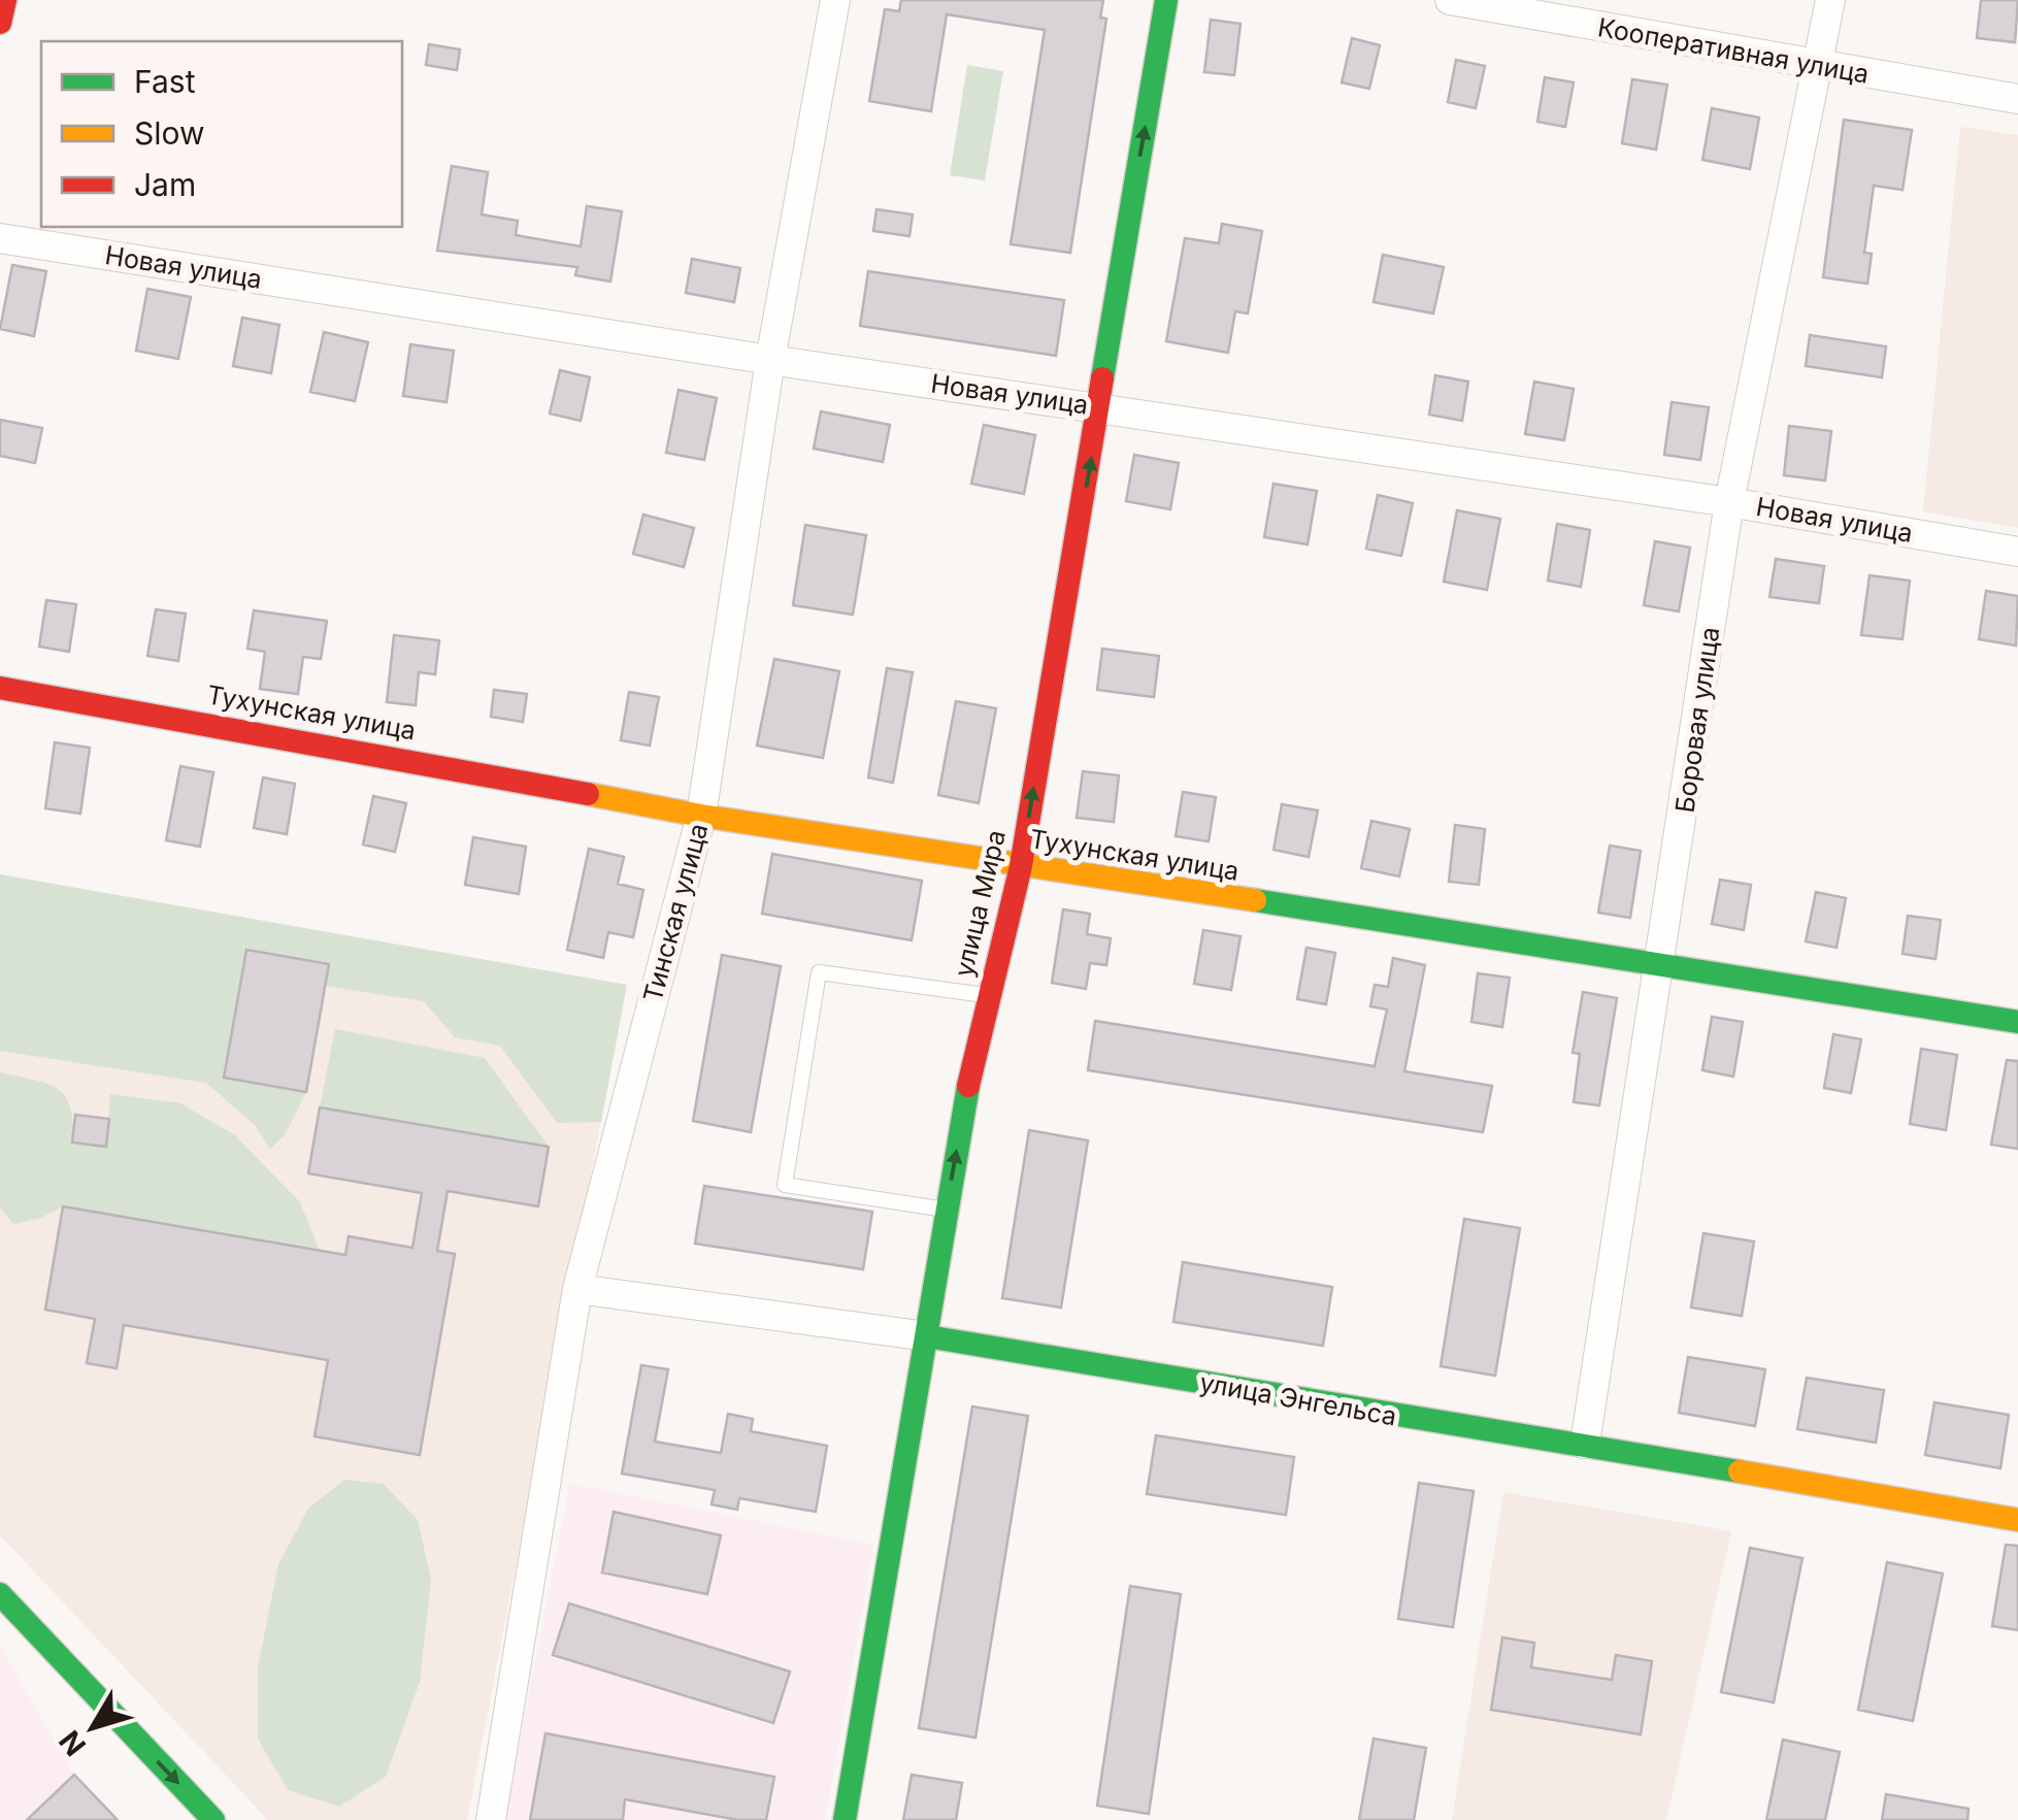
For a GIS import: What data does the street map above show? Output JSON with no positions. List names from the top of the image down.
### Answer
{
  "streets": {
    "street": [
      "Кооперативная улица",
      "Новая улица",
      "Тухунская улица",
      "Боровая улица",
      "улица Мира",
      "Тинская улица",
      "улица Энгельса"
    ]
  },
  "crossings": [
    ["Кооперативная улица", "Боровая улица"],
    ["Новая улица", "Боровая улица"],
    ["Новая улица", "улица Мира"],
    ["Новая улица", "Тинская улица"],
    ["Тухунская улица", "Боровая улица"],
    ["Тухунская улица", "улица Мира"],
    ["Тухунская улица", "Тинская улица"],
    ["Боровая улица", "улица Энгельса"],
    ["улица Мира", "улица Энгельса"],
    ["Тинская улица", "улица Энгельса"]
  ],
  "one_way": ["улица Мира"],
  "legend": ["Fast", "Slow", "Jam"],
  "north": "bottom left"
}
